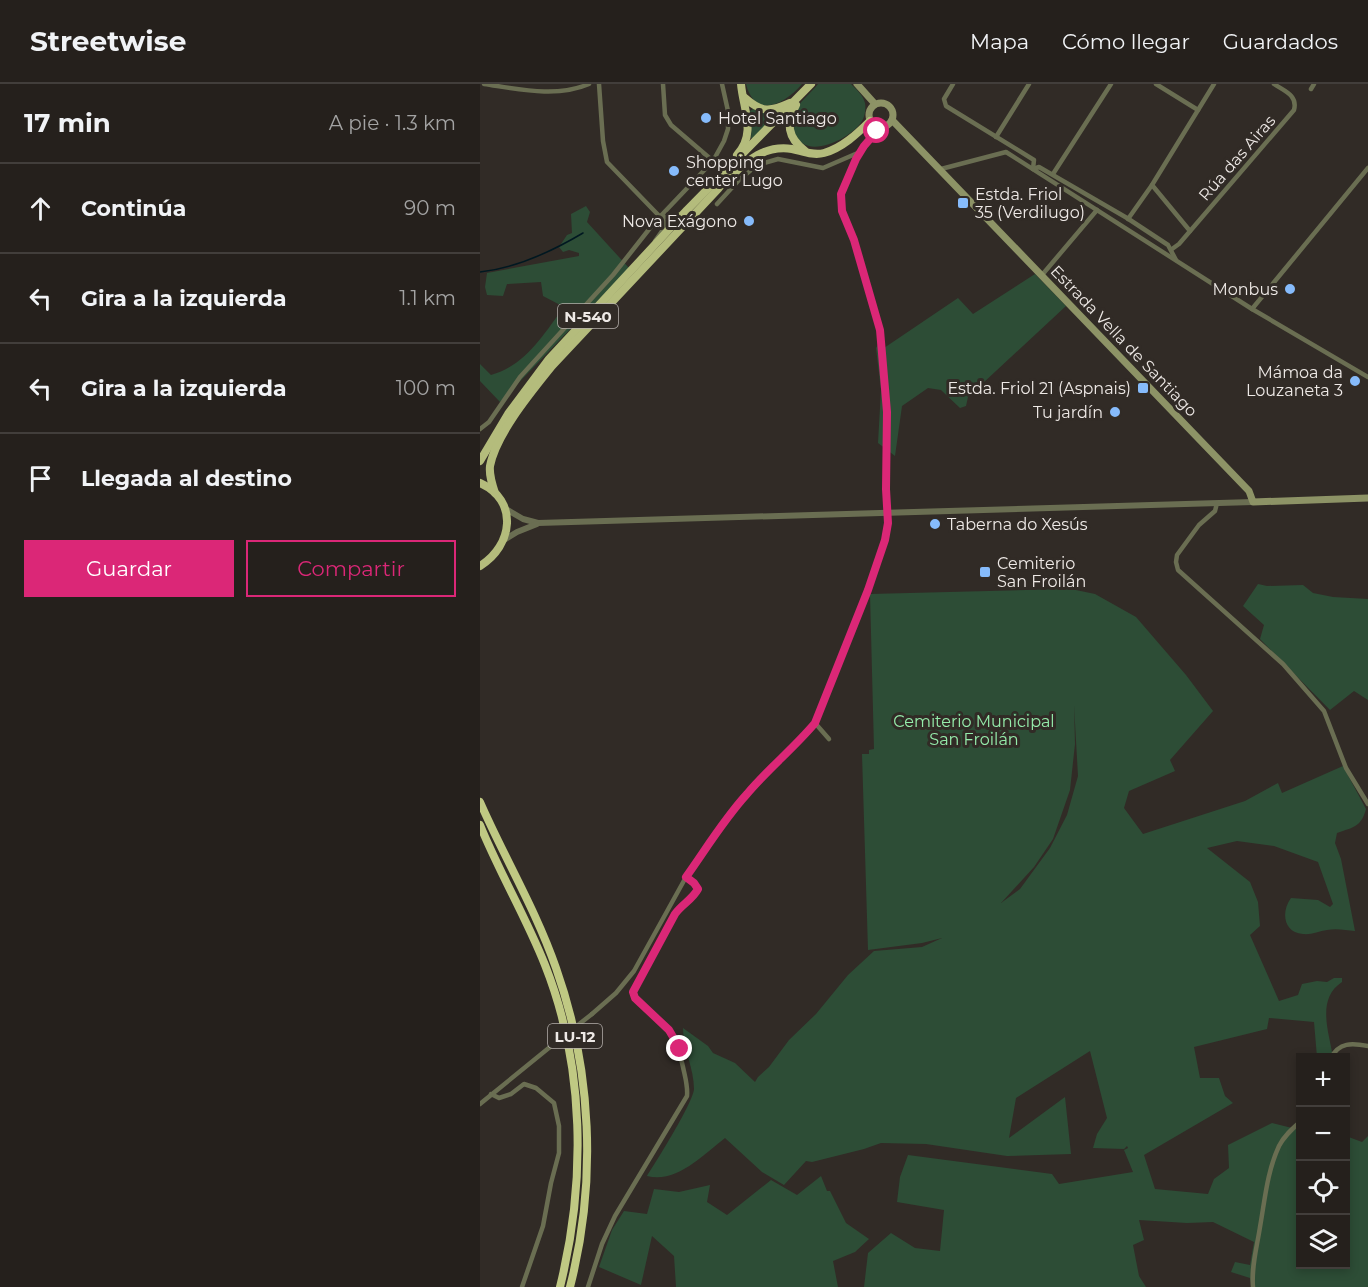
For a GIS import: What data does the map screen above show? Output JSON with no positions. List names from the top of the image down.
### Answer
{
  "streets": {
    "highway": ["N-540", "LU-12"],
    "main road": ["Estrada Vella de Santiago"],
    "street": ["Rúa das Airas"]
  },
  "parks": ["Cemiterio Municipal San Froilán"],
  "places": {
    "other": [
      "Hotel Santiago",
      "Shopping center Lugo",
      "Nova Exágono",
      "Monbus",
      "Mámoa da Louzaneta 3",
      "Tu jardín",
      "Taberna do Xesús"
    ],
    "transit": ["Estda. Friol 35 (Verdilugo)", "Estda. Friol 21 (Aspnais)", "Cemiterio San Froilán"]
  },
  "page": {
    "header": "Streetwise",
    "nav": ["Mapa", "Cómo llegar", "Guardados"],
    "heading": ["17 min", "A pie · 1.3 km"],
    "list": [
      ["Continúa", "90 m"],
      ["Gira a la izquierda", "1.1 km"],
      ["Gira a la izquierda", "100 m"],
      "Llegada al destino"
    ],
    "buttons": ["Guardar", "Compartir"],
    "map_buttons": ["+", "−"]
  }
}
